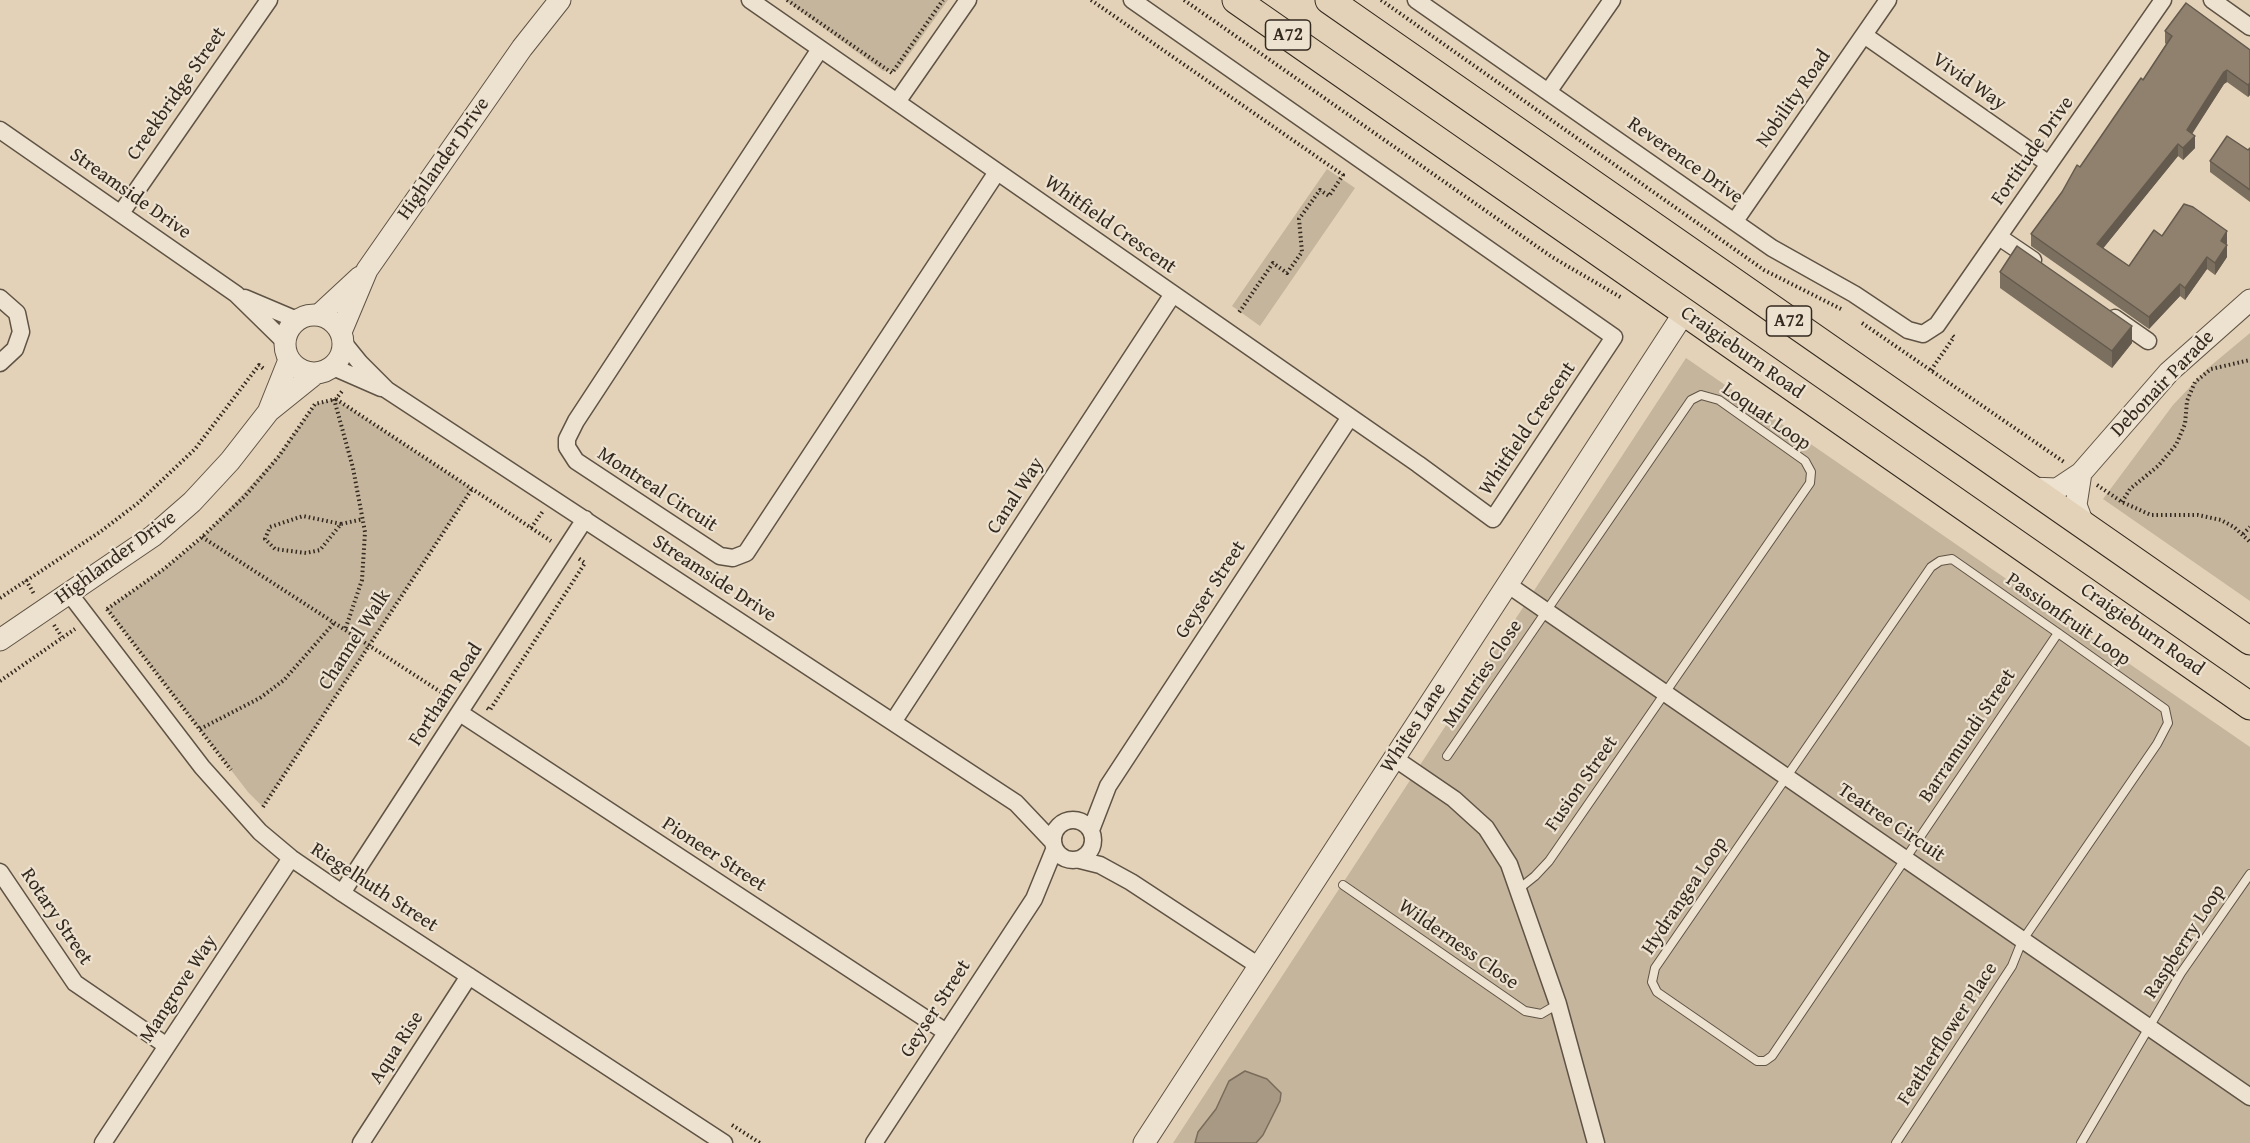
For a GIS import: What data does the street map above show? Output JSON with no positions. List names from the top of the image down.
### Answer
{
  "streets": {
    "main road": ["A72", "Craigieburn Road"],
    "street": [
      "Vivid Way",
      "Creekbridge Street",
      "Nobility Road",
      "Fortitude Drive",
      "Highlander Drive",
      "Reverence Drive",
      "Streamside Drive",
      "Whitfield Crescent",
      "Debonair Parade",
      "Montreal Circuit",
      "Canal Way",
      "Geyser Street",
      "Fortham Road",
      "Whites Lane",
      "Teatree Circuit",
      "Pioneer Street",
      "Riegelhuth Street",
      "Rotary Street",
      "Mangrove Way",
      "Aqua Rise"
    ],
    "lane": [
      "Loquat Loop",
      "Passionfruit Loop",
      "Muntries Close",
      "Barramundi Street",
      "Fusion Street",
      "Hydrangea Loop",
      "Raspberry Loop",
      "Wilderness Close",
      "Featherflower Place"
    ],
    "path": ["Channel Walk"]
  },
  "crossings": [
    ["A72", "Debonair Parade"],
    ["Vivid Way", "Nobility Road"],
    ["Vivid Way", "Fortitude Drive"],
    ["Creekbridge Street", "Streamside Drive"],
    ["Nobility Road", "Reverence Drive"],
    ["Fortitude Drive", "Reverence Drive"],
    ["Highlander Drive", "Streamside Drive"],
    ["Highlander Drive", "Riegelhuth Street"],
    ["Streamside Drive", "Canal Way"],
    ["Streamside Drive", "Geyser Street"],
    ["Streamside Drive", "Fortham Road"],
    ["Whitfield Crescent", "Montreal Circuit"],
    ["Whitfield Crescent", "Canal Way"],
    ["Whitfield Crescent", "Geyser Street"],
    ["Craigieburn Road", "Whites Lane"],
    ["Loquat Loop", "Muntries Close"],
    ["Loquat Loop", "Fusion Street"],
    ["Loquat Loop", "Teatree Circuit"],
    ["Geyser Street", "Pioneer Street"],
    ["Passionfruit Loop", "Barramundi Street"],
    ["Passionfruit Loop", "Teatree Circuit"],
    ["Passionfruit Loop", "Hydrangea Loop"],
    ["Passionfruit Loop", "Featherflower Place"],
    ["Muntries Close", "Teatree Circuit"],
    ["Fortham Road", "Pioneer Street"],
    ["Fortham Road", "Riegelhuth Street"],
    ["Whites Lane", "Teatree Circuit"],
    ["Barramundi Street", "Teatree Circuit"],
    ["Barramundi Street", "Hydrangea Loop"],
    ["Fusion Street", "Teatree Circuit"],
    ["Teatree Circuit", "Hydrangea Loop"],
    ["Teatree Circuit", "Raspberry Loop"],
    ["Teatree Circuit", "Featherflower Place"],
    ["Riegelhuth Street", "Mangrove Way"],
    ["Riegelhuth Street", "Aqua Rise"],
    ["Rotary Street", "Mangrove Way"]
  ]
}
